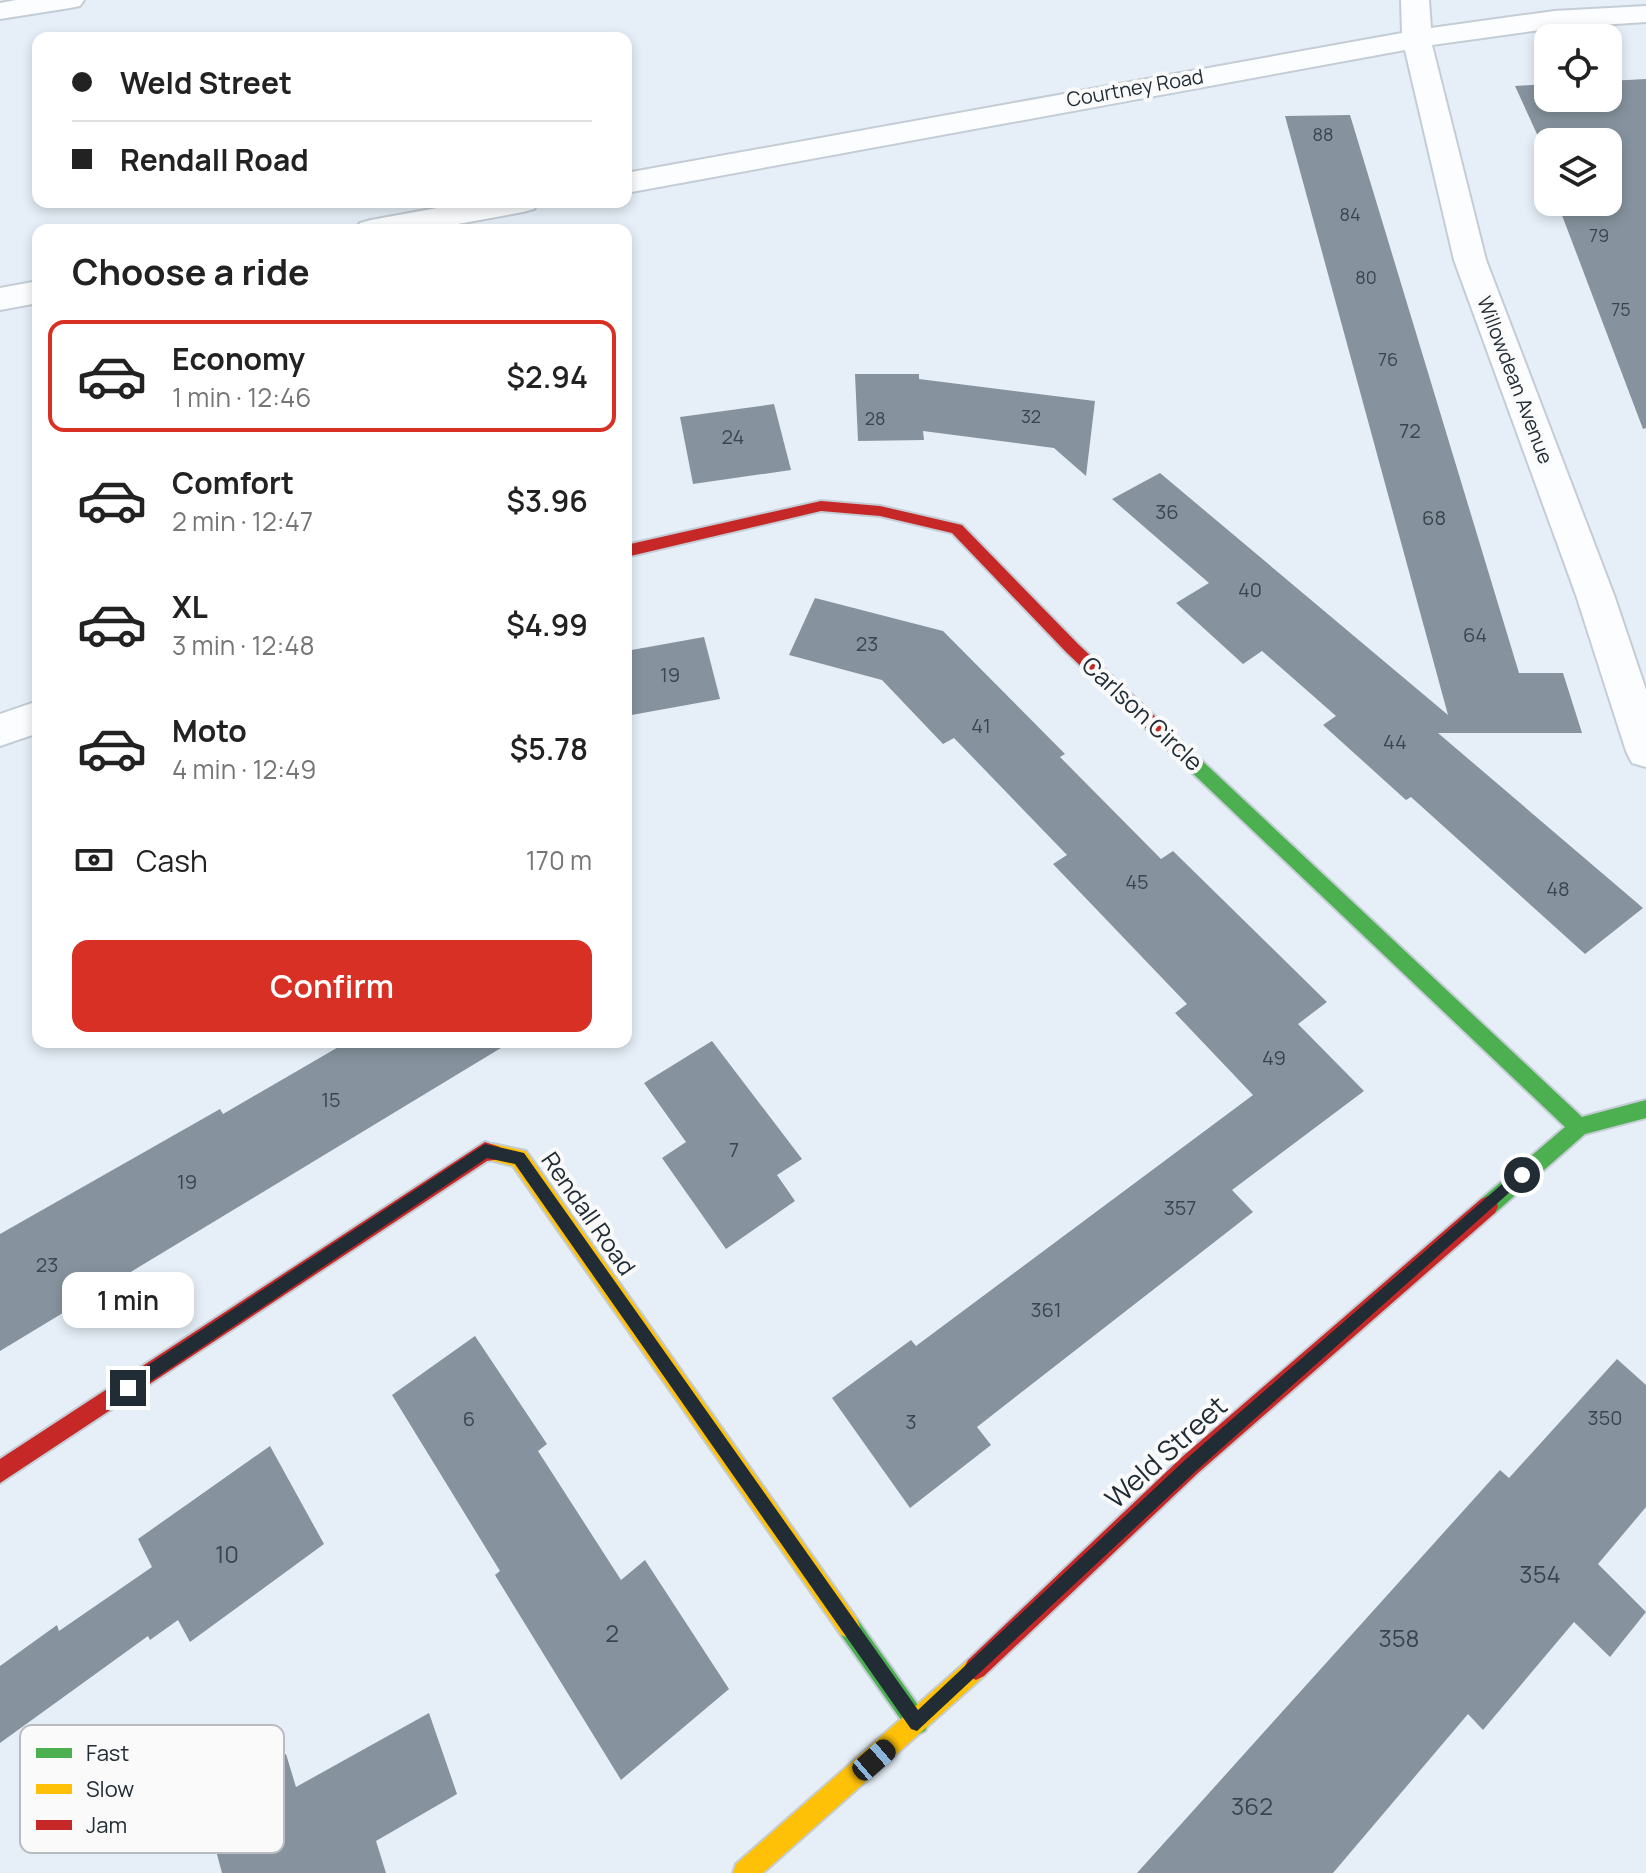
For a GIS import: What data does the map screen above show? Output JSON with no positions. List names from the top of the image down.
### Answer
{
  "streets": {
    "street": [
      "Courtney Road",
      "Willowdean Avenue",
      "Carlson Circle",
      "Rendall Road",
      "Weld Street"
    ]
  },
  "crossings": [
    ["Courtney Road", "Willowdean Avenue"],
    ["Carlson Circle", "Weld Street"],
    ["Rendall Road", "Weld Street"]
  ],
  "house_numbers": [
    "88",
    "84",
    "79",
    "80",
    "75",
    "76",
    "32",
    "28",
    "72",
    "24",
    "36",
    "68",
    "40",
    "64",
    "23",
    "19",
    "41",
    "44",
    "45",
    "48",
    "49",
    "15",
    "7",
    "19",
    "357",
    "23",
    "361",
    "350",
    "6",
    "3",
    "10",
    "354",
    "2",
    "358",
    "362"
  ],
  "legend": ["Fast", "Slow", "Jam"],
  "page": {
    "banner": ["Weld Street", "Rendall Road"],
    "heading": "Choose a ride",
    "list": [
      {
        "name": "Economy",
        "note": "1 min · 12:46",
        "value": "$2.94"
      },
      {
        "name": "Comfort",
        "note": "2 min · 12:47",
        "value": "$3.96"
      },
      {
        "name": "XL",
        "note": "3 min · 12:48",
        "value": "$4.99"
      },
      {
        "name": "Moto",
        "note": "4 min · 12:49",
        "value": "$5.78"
      }
    ],
    "pay": ["Cash", "170 m"],
    "buttons": "Confirm",
    "bubble": "1 min"
  }
}
